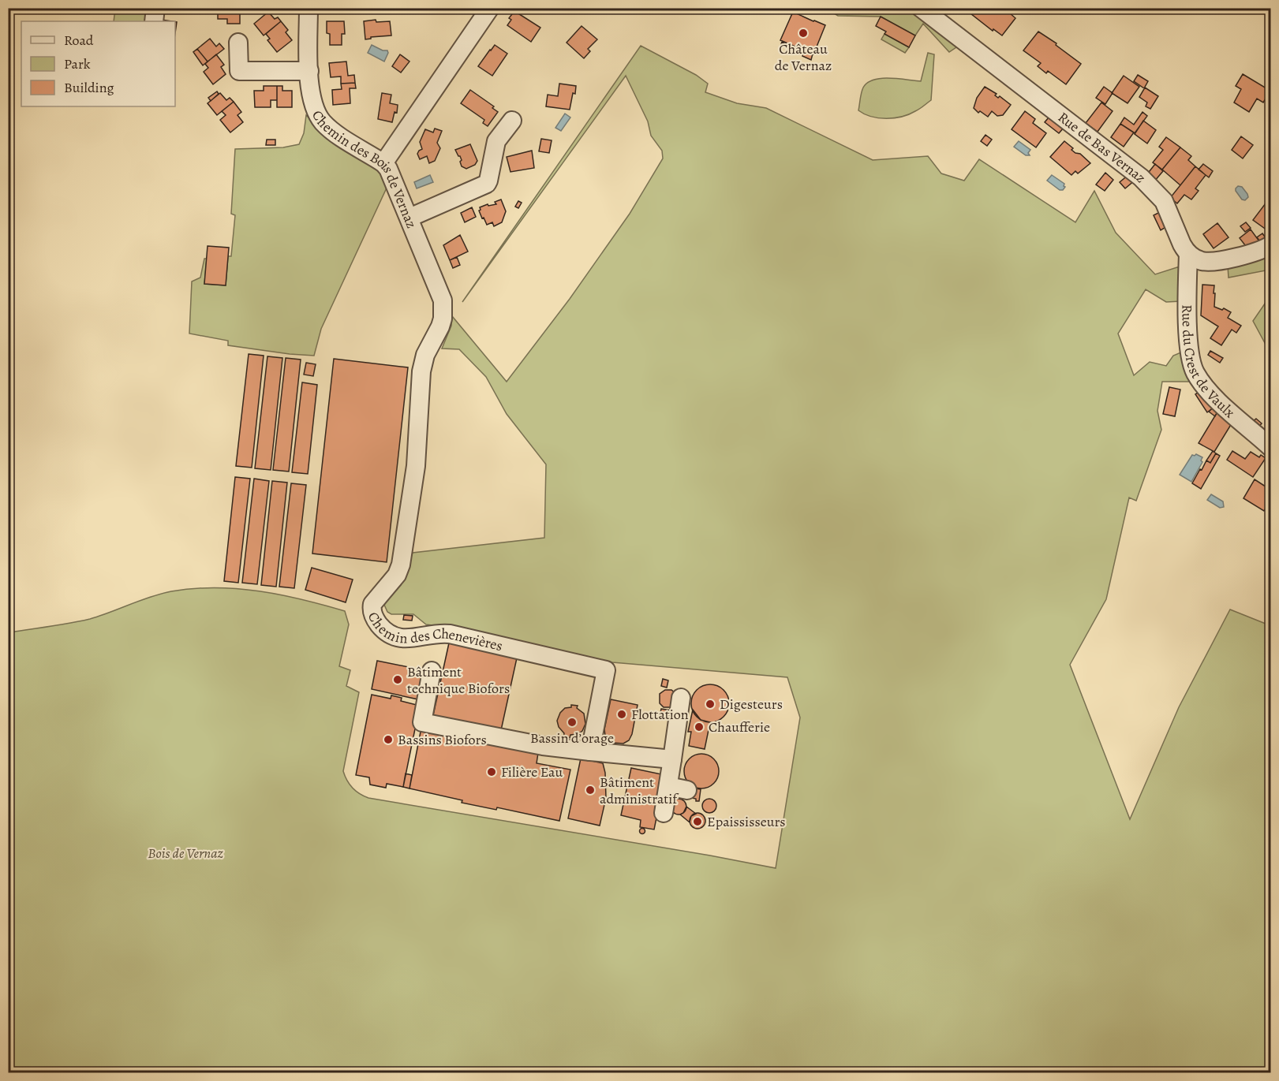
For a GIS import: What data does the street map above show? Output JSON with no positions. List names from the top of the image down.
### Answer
{
  "streets": {
    "street": [
      "Rue de Bas Vernaz",
      "Chemin des Bois de Vernaz",
      "Rue du Crest de Vaulx",
      "Chemin des Chenevières"
    ]
  },
  "crossings": [
    ["Rue de Bas Vernaz", "Rue du Crest de Vaulx"],
    ["Chemin des Bois de Vernaz", "Chemin des Chenevières"]
  ],
  "parks": ["Bois de Vernaz"],
  "places": [
    "Château de Vernaz",
    "Bâtiment technique Biofors",
    "Digesteurs",
    "Flottation",
    "Bassin d’orage",
    "Chaufferie",
    "Bassins Biofors",
    "Filière Eau",
    "Bâtiment administratif",
    "Epaississeurs"
  ],
  "legend": ["Road", "Park", "Building"]
}
